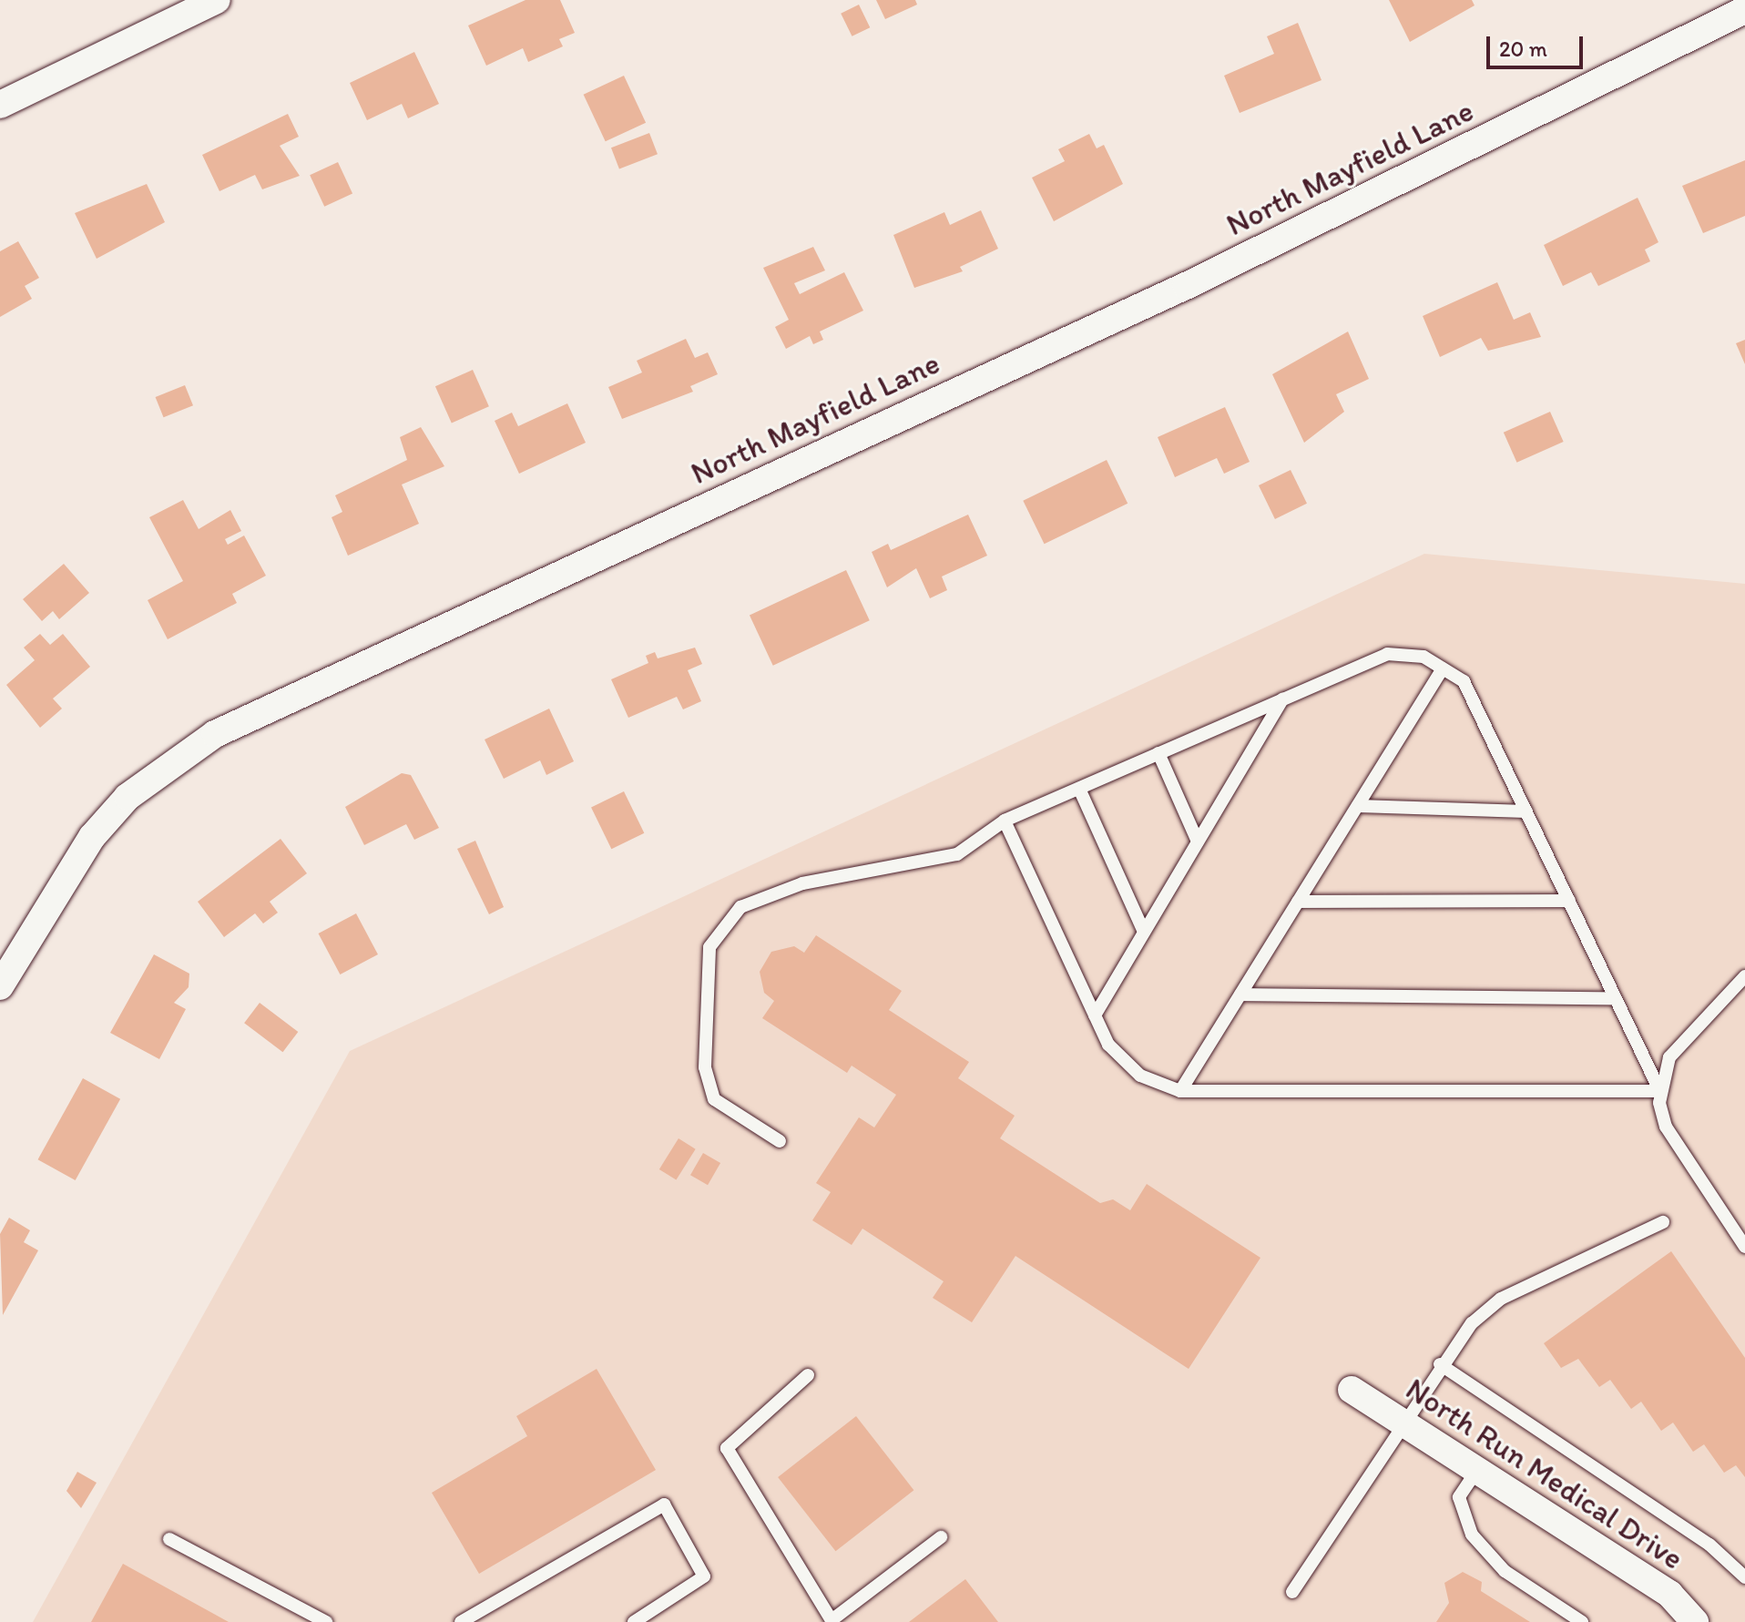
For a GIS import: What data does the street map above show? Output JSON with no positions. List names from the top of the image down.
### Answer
{
  "streets": {
    "street": ["North Mayfield Lane", "North Run Medical Drive"]
  },
  "scale_bar": "20 m"
}
